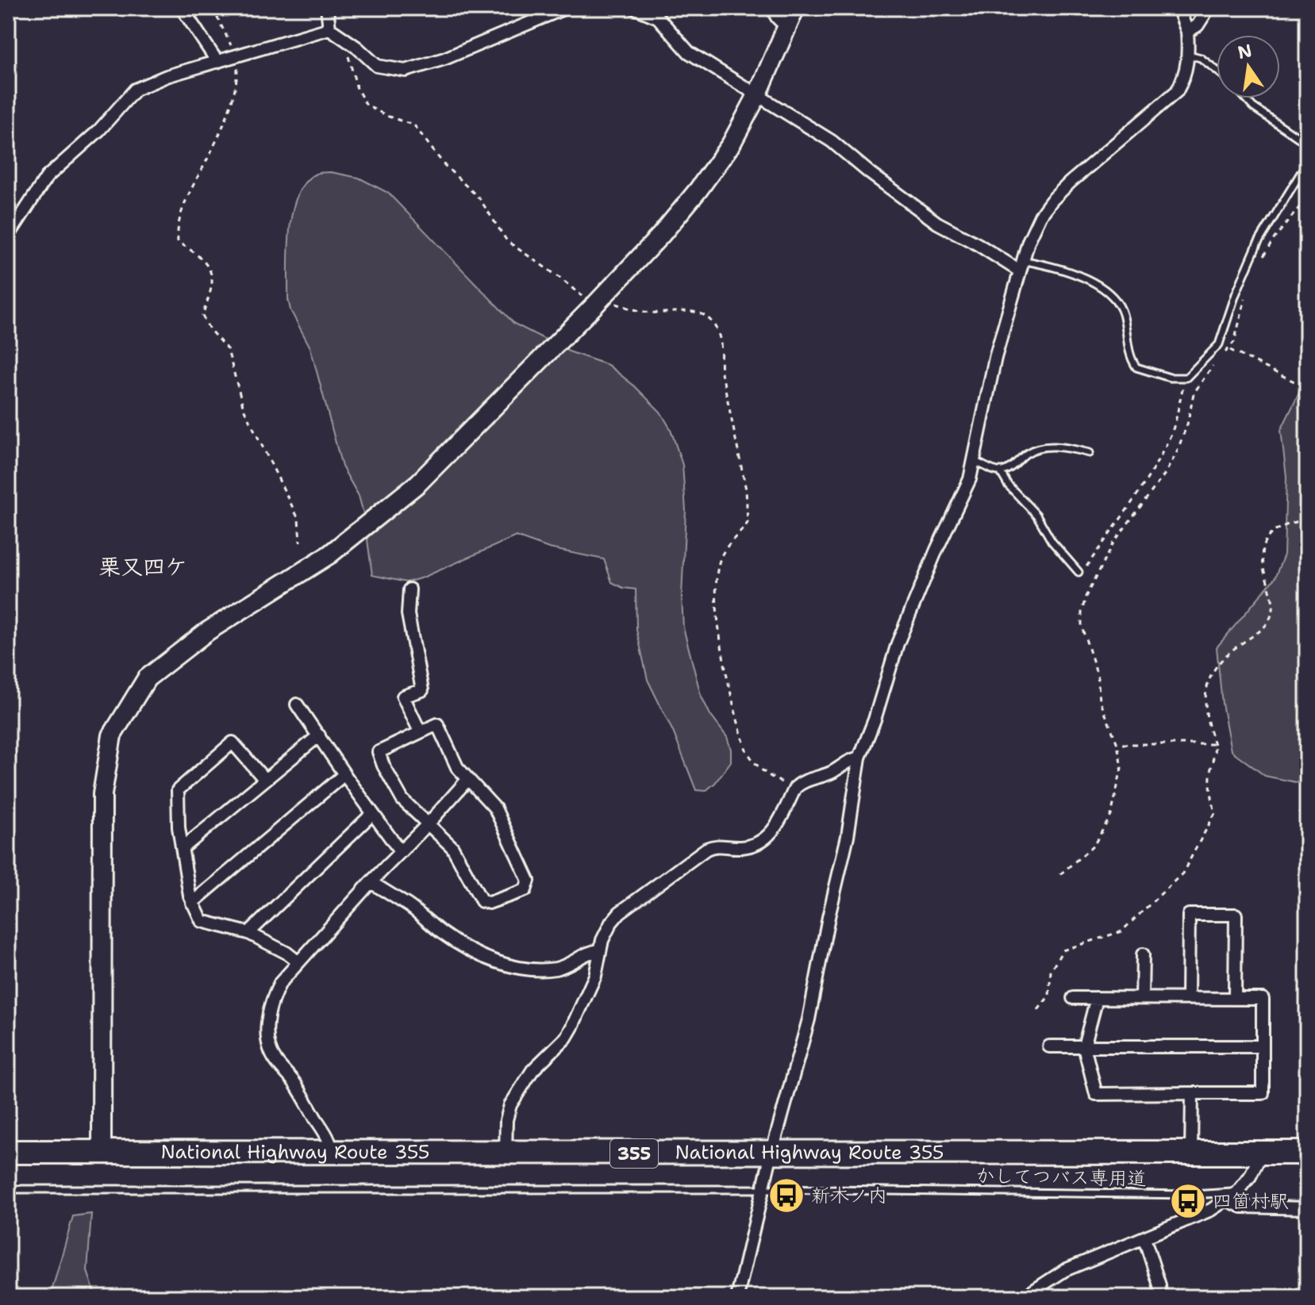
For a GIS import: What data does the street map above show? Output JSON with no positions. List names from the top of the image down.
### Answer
{
  "streets": {
    "highway": ["National Highway Route 355", "355"],
    "lane": ["かしてつバス専用道"]
  },
  "districts": ["栗又四ケ"],
  "places": {
    "bus stop": ["新木ノ内", "四箇村駅"]
  },
  "north": "top"
}
